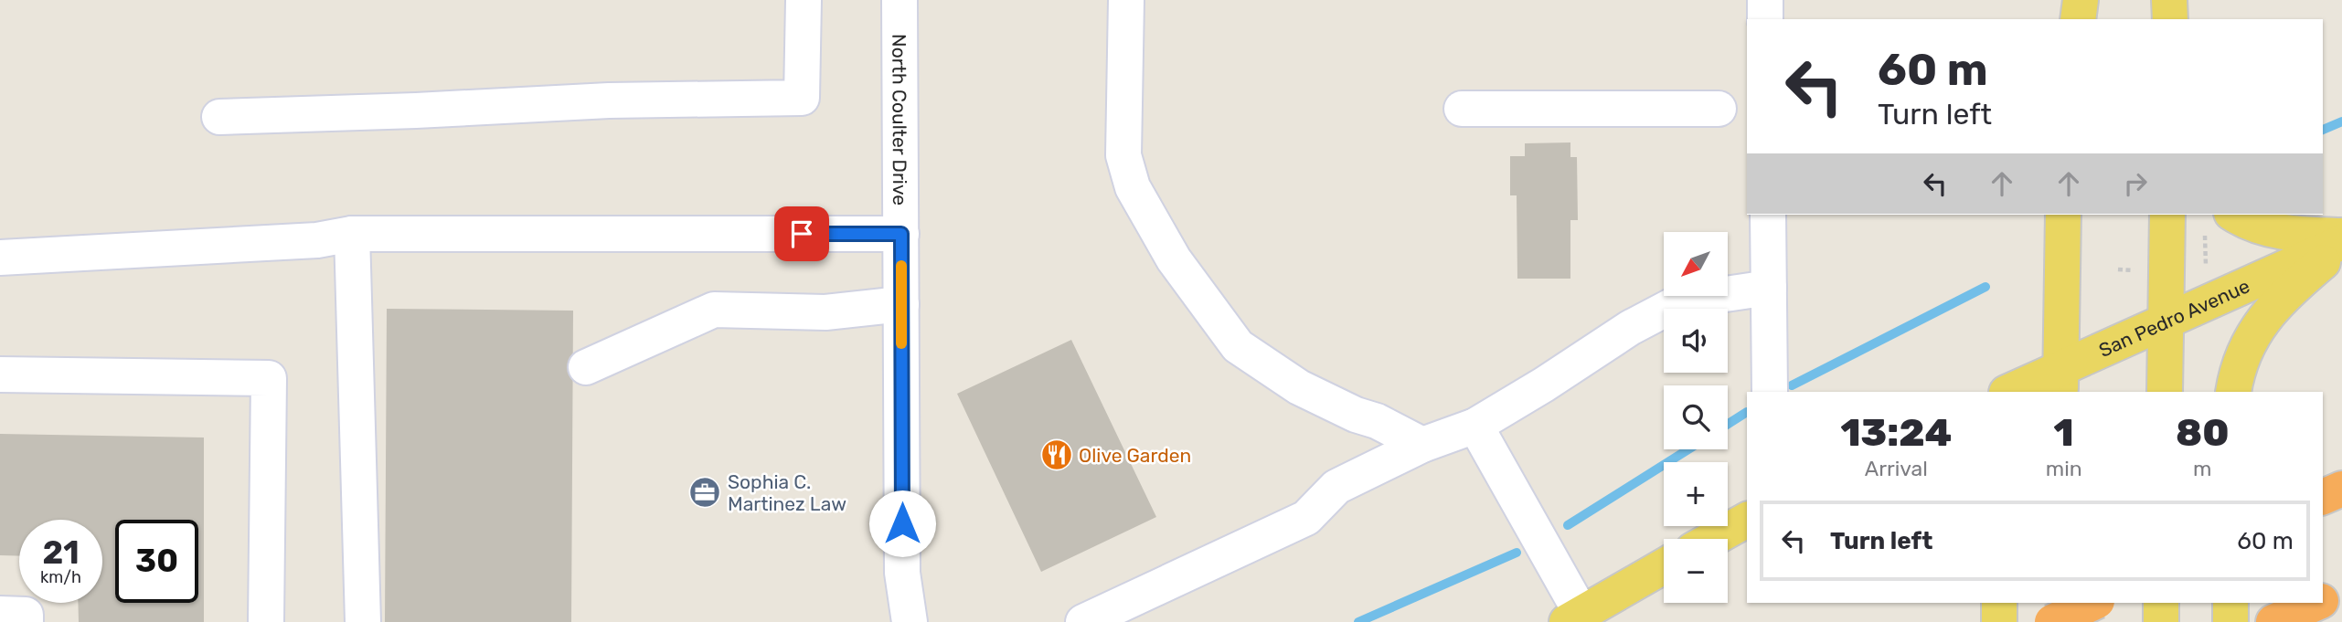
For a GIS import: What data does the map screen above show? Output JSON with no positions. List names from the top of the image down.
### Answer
{
  "streets": {
    "main road": ["San Pedro Avenue"],
    "street": ["North Coulter Drive"]
  },
  "places": {
    "restaurant": ["Olive Garden"],
    "office": ["Sophia C. Martinez Law"]
  },
  "north": "bottom left",
  "page": {
    "turn": ["60 m", "Turn left"],
    "map_buttons": ["+", "−"],
    "eta": [
      "13:24",
      "Arrival",
      "1",
      "min",
      "80",
      "m"
    ],
    "list": [
      {
        "name": "Turn left",
        "value": "60 m"
      }
    ],
    "speed": "21 km/h",
    "limit": "30"
  }
}
